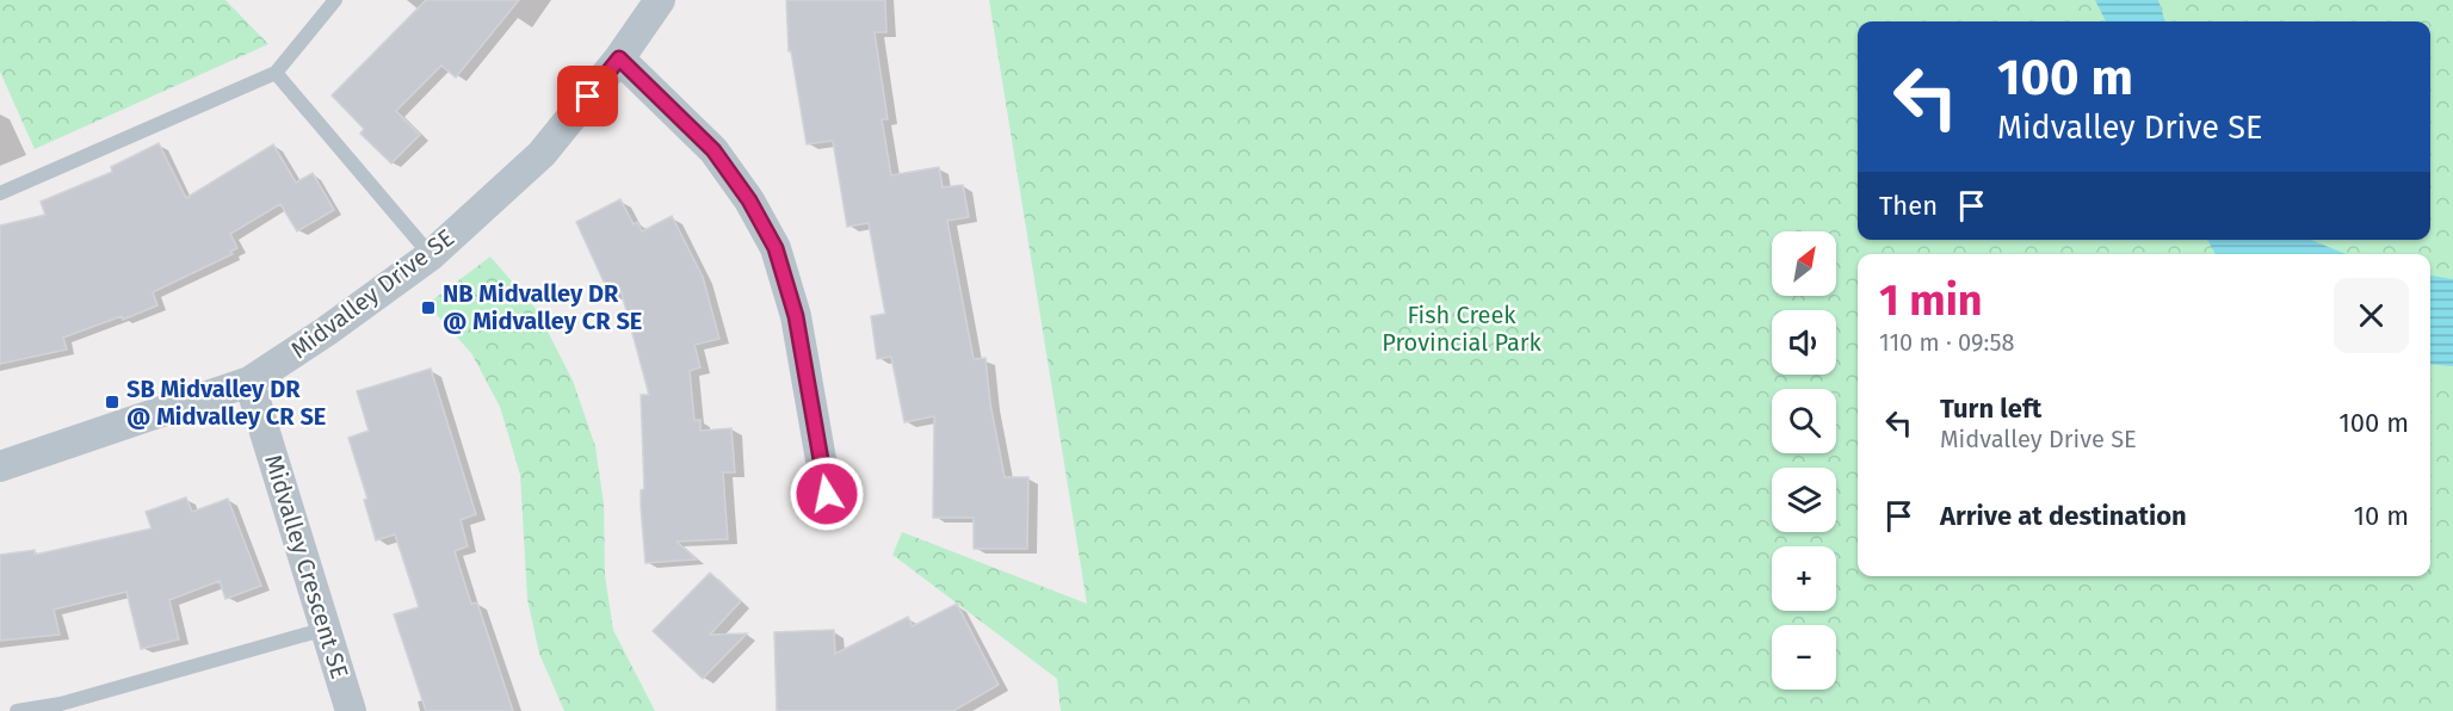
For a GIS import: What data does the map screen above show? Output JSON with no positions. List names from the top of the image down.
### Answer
{
  "streets": {
    "street": ["Midvalley Drive SE", "Midvalley Crescent SE"]
  },
  "crossings": [
    ["Midvalley Drive SE", "Midvalley Crescent SE"]
  ],
  "parks": ["Fish Creek Provincial Park"],
  "places": {
    "transit": ["NB Midvalley DR @ Midvalley CR SE", "SB Midvalley DR @ Midvalley CR SE"]
  },
  "north": "top right",
  "page": {
    "turn": ["100 m", "Midvalley Drive SE"],
    "then": "Then",
    "map_buttons": ["+", "−"],
    "heading": ["1 min", "110 m · 09:58"],
    "list": [
      {
        "name": "Turn left",
        "note": "Midvalley Drive SE",
        "value": "100 m"
      },
      {
        "name": "Arrive at destination",
        "value": "10 m"
      }
    ]
  }
}
